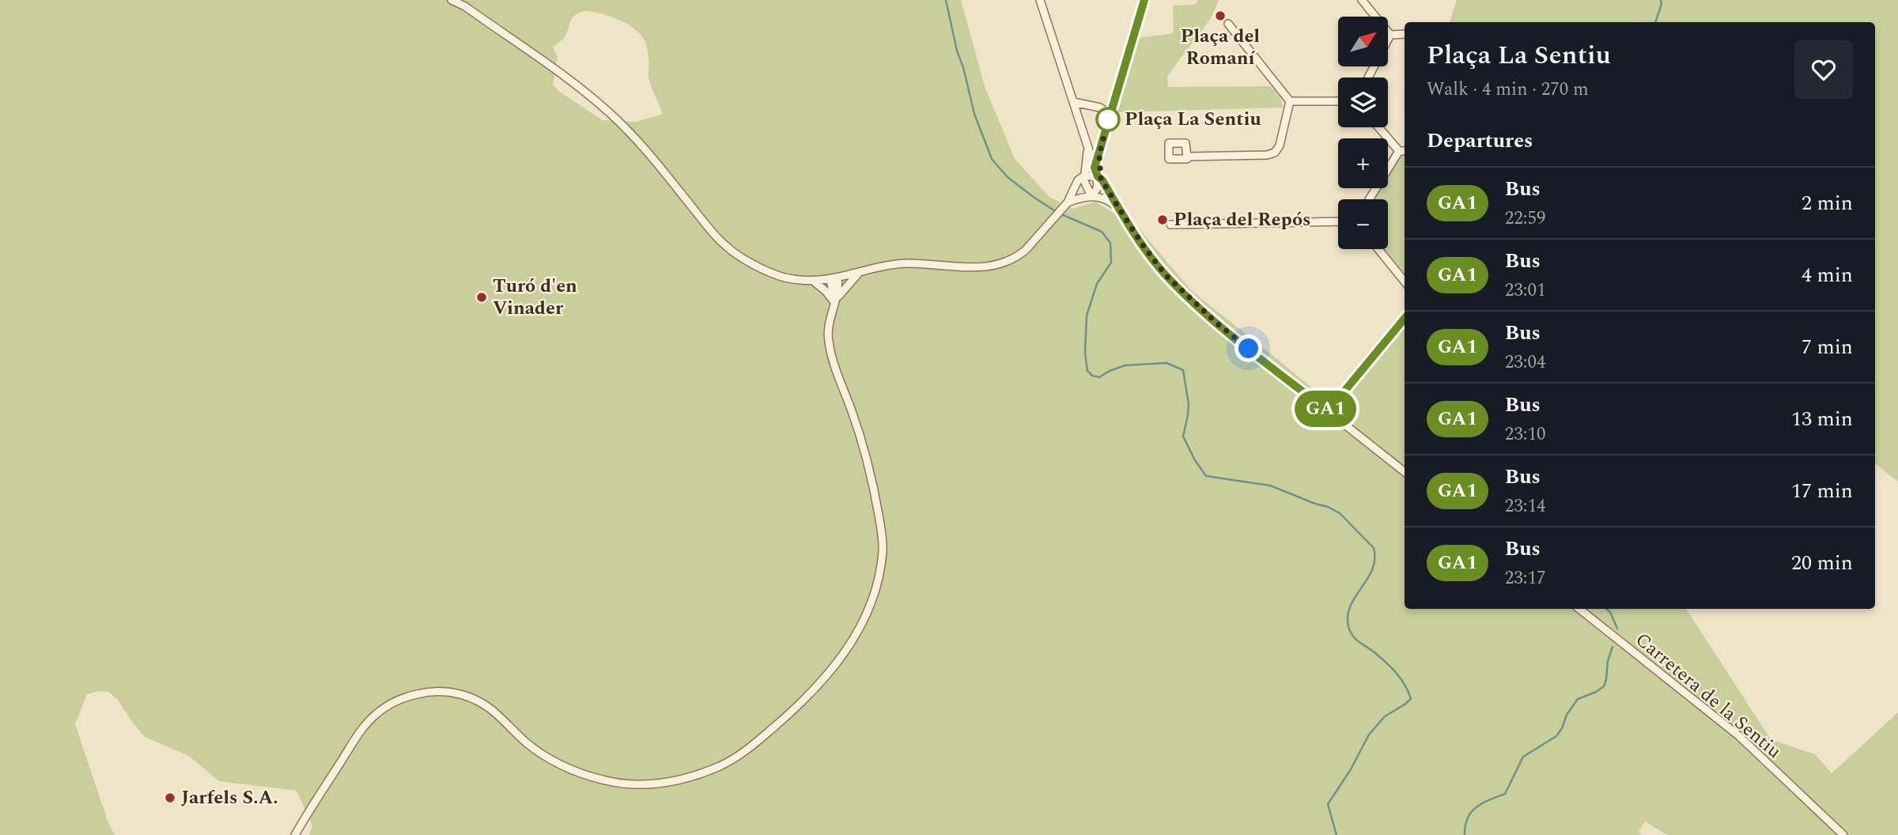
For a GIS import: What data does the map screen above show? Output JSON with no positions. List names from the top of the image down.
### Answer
{
  "streets": {
    "street": ["Carretera de la Sentiu"]
  },
  "places": [
    "Plaça del Romaní",
    "Plaça La Sentiu",
    "Plaça del Repós",
    "Turó d'en Vinader",
    "Jarfels S.A."
  ],
  "lines": ["bus line GA1"],
  "north": "top right",
  "page": {
    "on_map": "GA1",
    "map_buttons": ["+", "−"],
    "heading": [
      ["Plaça La Sentiu", "Walk · 4 min · 270 m"],
      "Departures"
    ],
    "list": [
      {
        "mark": "GA1",
        "name": "Bus",
        "note": "22:59",
        "value": "2 min"
      },
      {
        "mark": "GA1",
        "name": "Bus",
        "note": "23:01",
        "value": "4 min"
      },
      {
        "mark": "GA1",
        "name": "Bus",
        "note": "23:04",
        "value": "7 min"
      },
      {
        "mark": "GA1",
        "name": "Bus",
        "note": "23:10",
        "value": "13 min"
      },
      {
        "mark": "GA1",
        "name": "Bus",
        "note": "23:14",
        "value": "17 min"
      },
      {
        "mark": "GA1",
        "name": "Bus",
        "note": "23:17",
        "value": "20 min"
      }
    ]
  }
}
